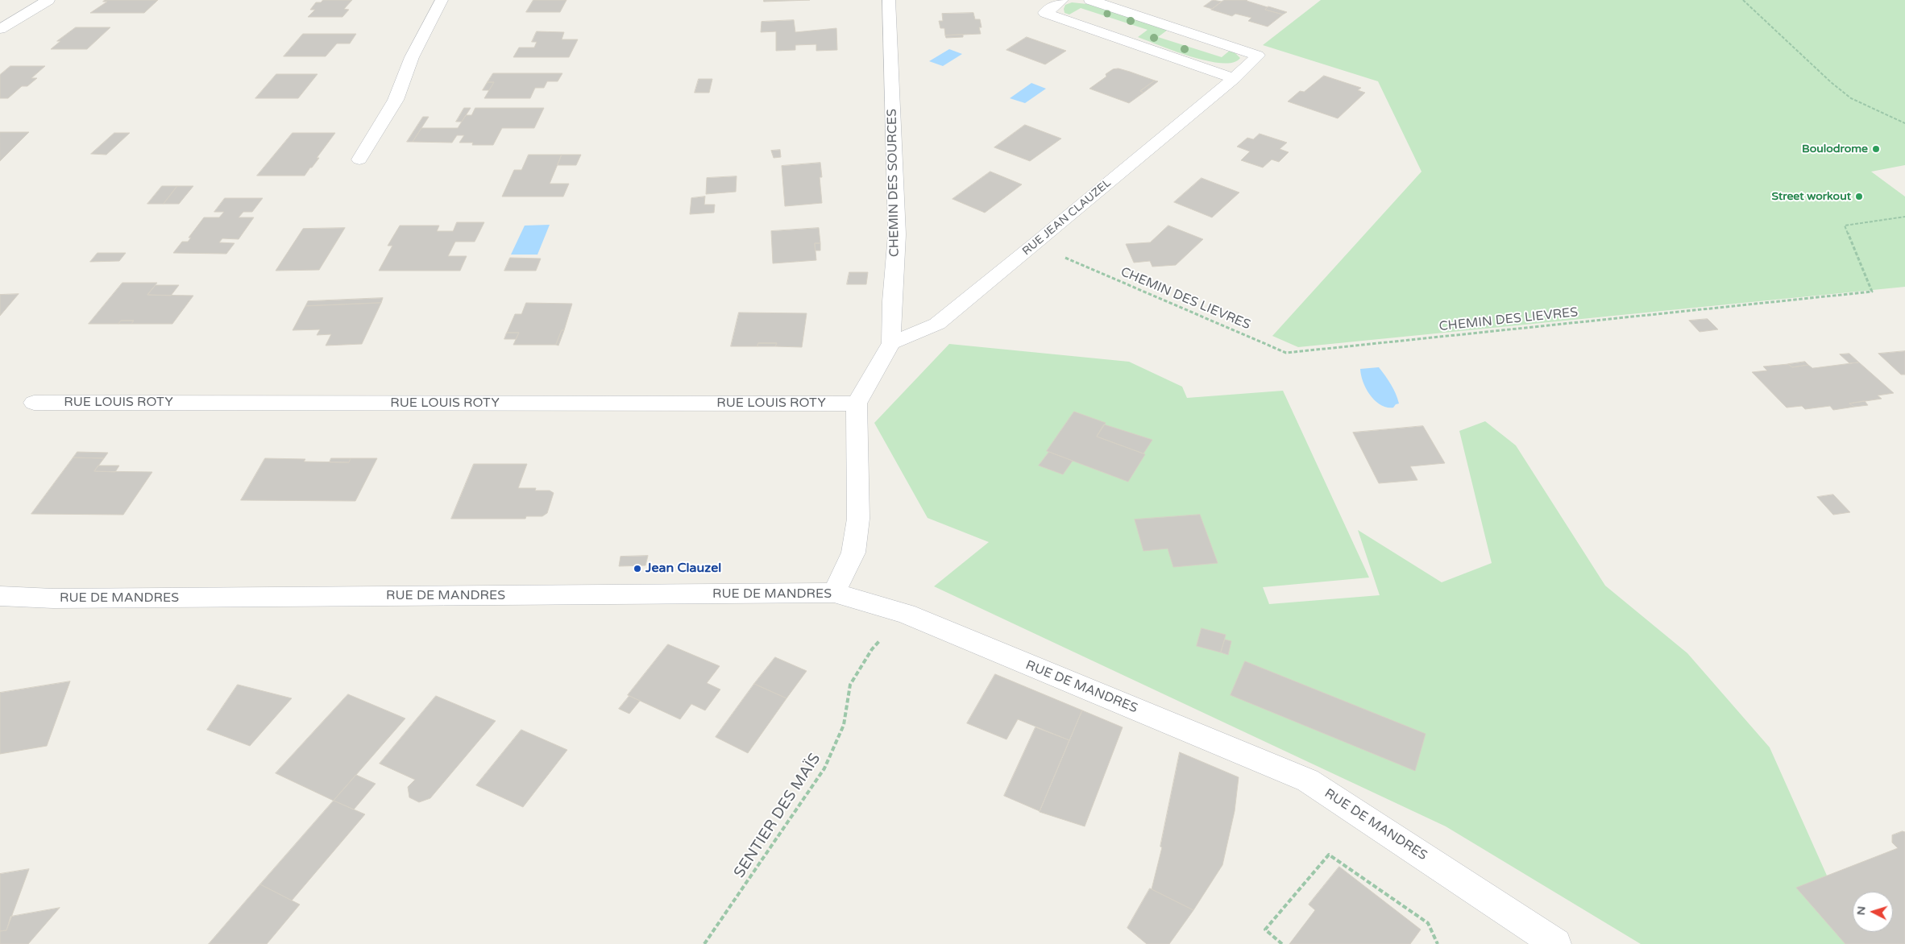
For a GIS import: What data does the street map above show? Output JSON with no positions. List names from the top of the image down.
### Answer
{
  "streets": {
    "street": [
      "CHEMIN DES SOURCES",
      "RUE JEAN CLAUZEL",
      "RUE LOUIS ROTY",
      "RUE DE MANDRES"
    ],
    "path": ["CHEMIN DES LIEVRES", "SENTIER DES MAÏS"]
  },
  "crossings": [
    ["CHEMIN DES SOURCES", "RUE JEAN CLAUZEL"],
    ["CHEMIN DES SOURCES", "RUE LOUIS ROTY"],
    ["RUE JEAN CLAUZEL", "CHEMIN DES LIEVRES"],
    ["RUE DE MANDRES", "SENTIER DES MAÏS"]
  ],
  "places": ["Boulodrome", "Street workout", "Jean Clauzel"],
  "north": "left"
}
